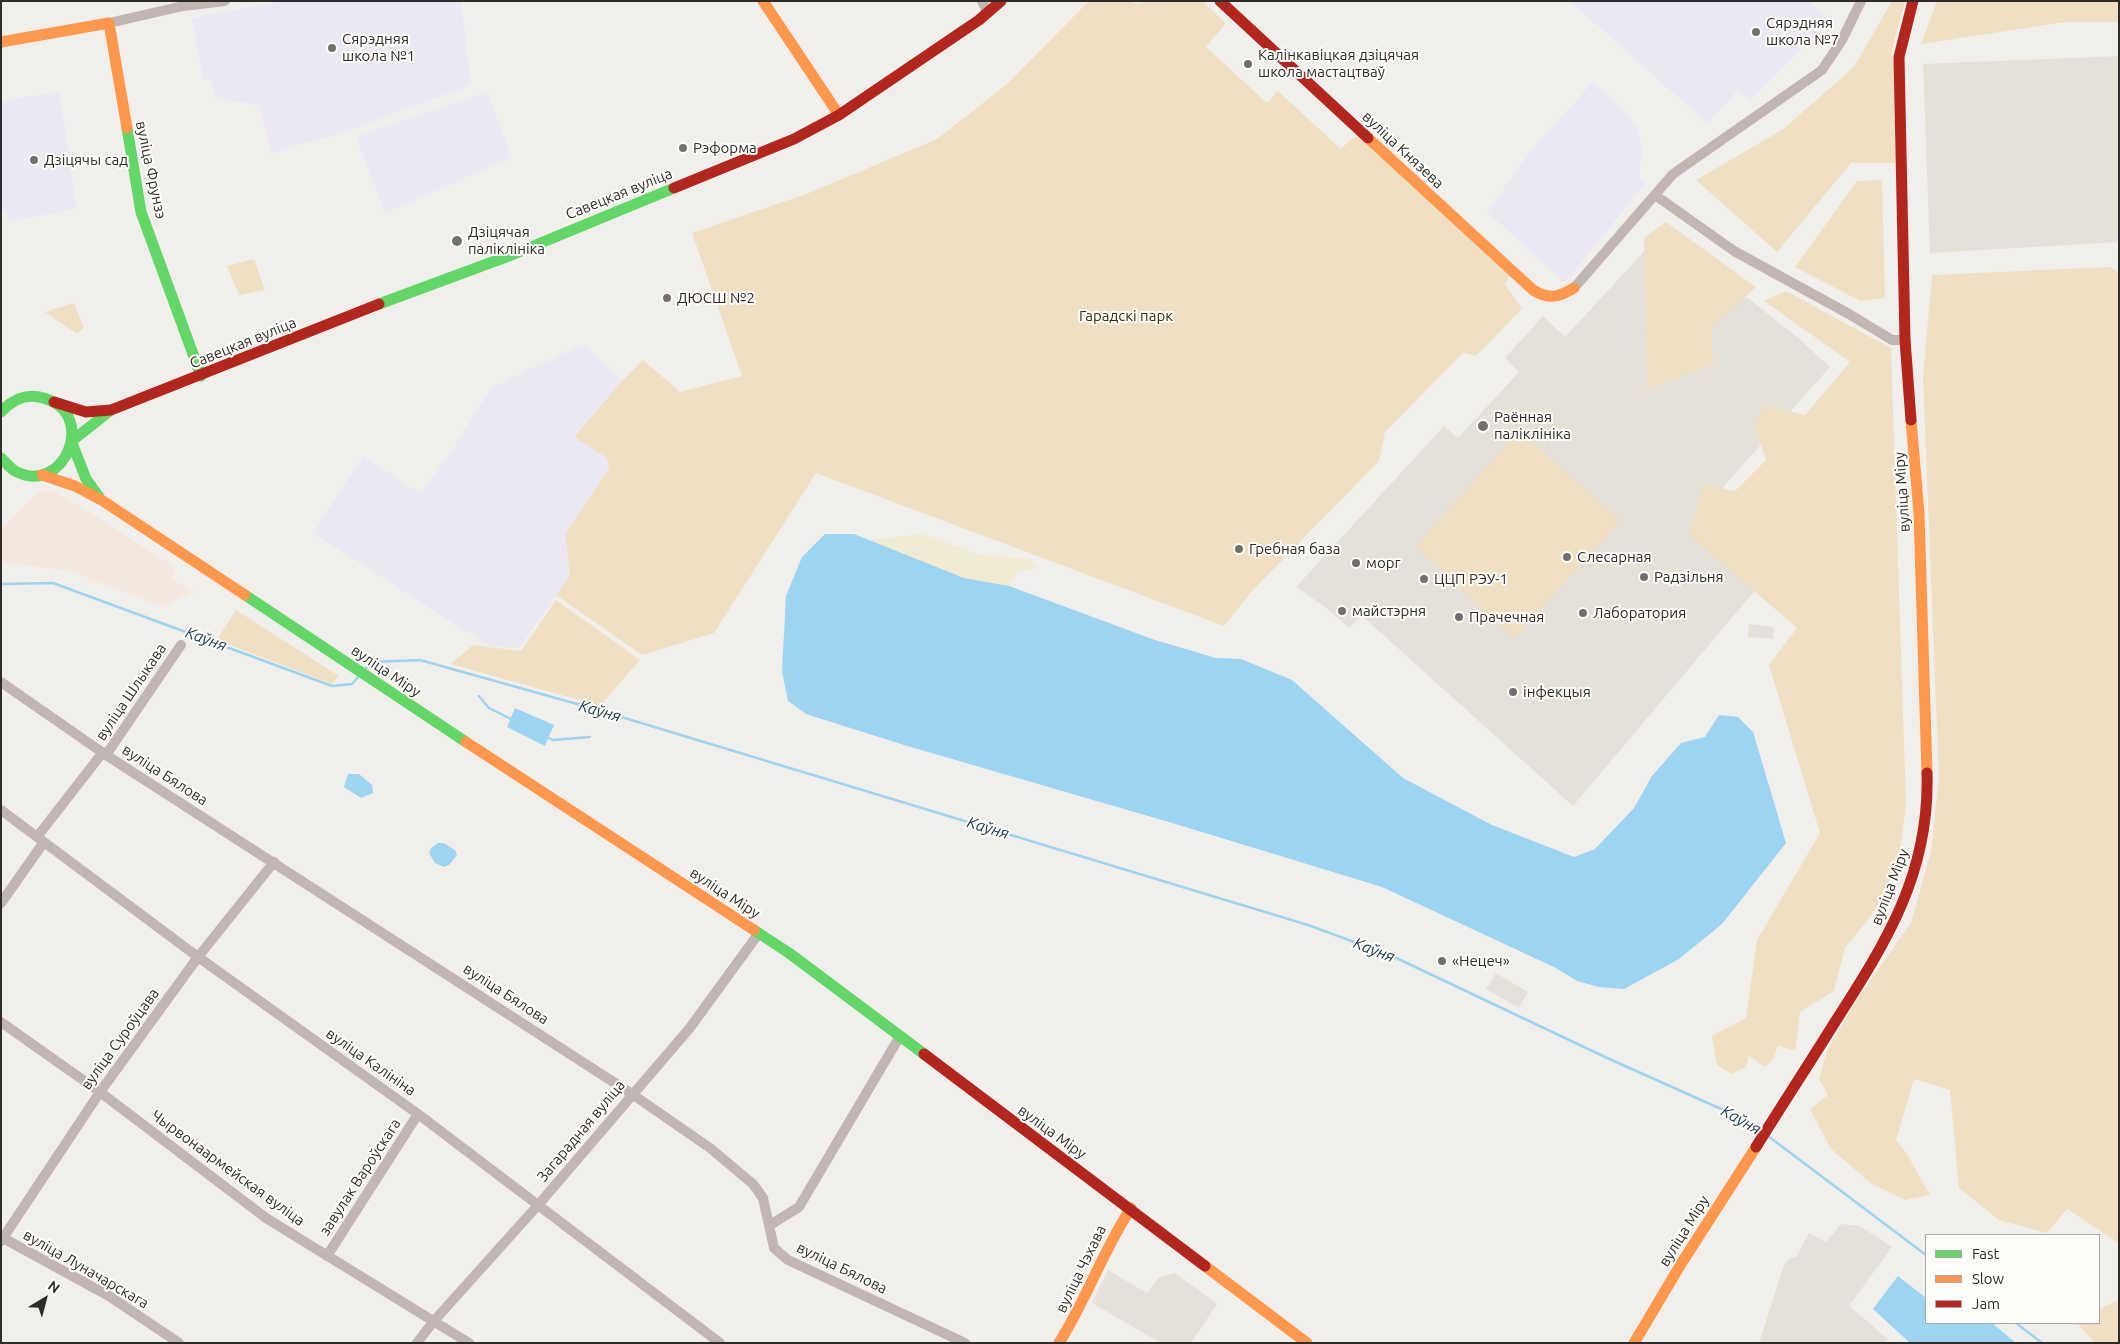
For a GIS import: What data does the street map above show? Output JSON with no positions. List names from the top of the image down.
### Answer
{
  "streets": {
    "main road": [
      "вуліца Князева",
      "вуліца Фрунзэ",
      "Савецкая вуліца",
      "вуліца Міру",
      "вуліца Чэхава"
    ],
    "street": [
      "вуліца Шлыкава",
      "вуліца Бялова",
      "вуліца Суроўцава",
      "вуліца Калініна",
      "Загарадная вуліца",
      "Чырвонаармейская вуліца",
      "завулак Вароўскага",
      "вуліца Луначарскага"
    ]
  },
  "crossings": [
    ["вуліца Фрунзэ", "Савецкая вуліца"],
    ["Савецкая вуліца", "вуліца Міру"],
    ["вуліца Міру", "Загарадная вуліца"],
    ["вуліца Міру", "вуліца Чэхава"],
    ["вуліца Шлыкава", "вуліца Бялова"],
    ["вуліца Шлыкава", "вуліца Калініна"],
    ["вуліца Бялова", "вуліца Суроўцава"],
    ["вуліца Бялова", "Загарадная вуліца"],
    ["вуліца Суроўцава", "вуліца Калініна"],
    ["вуліца Суроўцава", "Чырвонаармейская вуліца"],
    ["вуліца Суроўцава", "вуліца Луначарскага"],
    ["вуліца Калініна", "Загарадная вуліца"],
    ["вуліца Калініна", "завулак Вароўскага"],
    ["Загарадная вуліца", "Чырвонаармейская вуліца"],
    ["Чырвонаармейская вуліца", "завулак Вароўскага"]
  ],
  "water": ["Каўня"],
  "parks": ["Гарадскі парк"],
  "places": [
    "Сярэдняя школа №7",
    "Сярэдняя школа №1",
    "Калінкавіцкая дзіцячая школа мастацтваў",
    "Рэформа",
    "Дзіцячы сад",
    "Дзіцячая паліклініка",
    "ДЮСШ №2",
    "Раённая паліклініка",
    "Гребная база",
    "Слесарная",
    "морг",
    "Радзільня",
    "ЦЦП РЭУ-1",
    "майстэрня",
    "Лаборатория",
    "Прачечная",
    "інфекцыя",
    "«Нецеч»"
  ],
  "legend": ["Fast", "Slow", "Jam"],
  "north": "top right"
}
